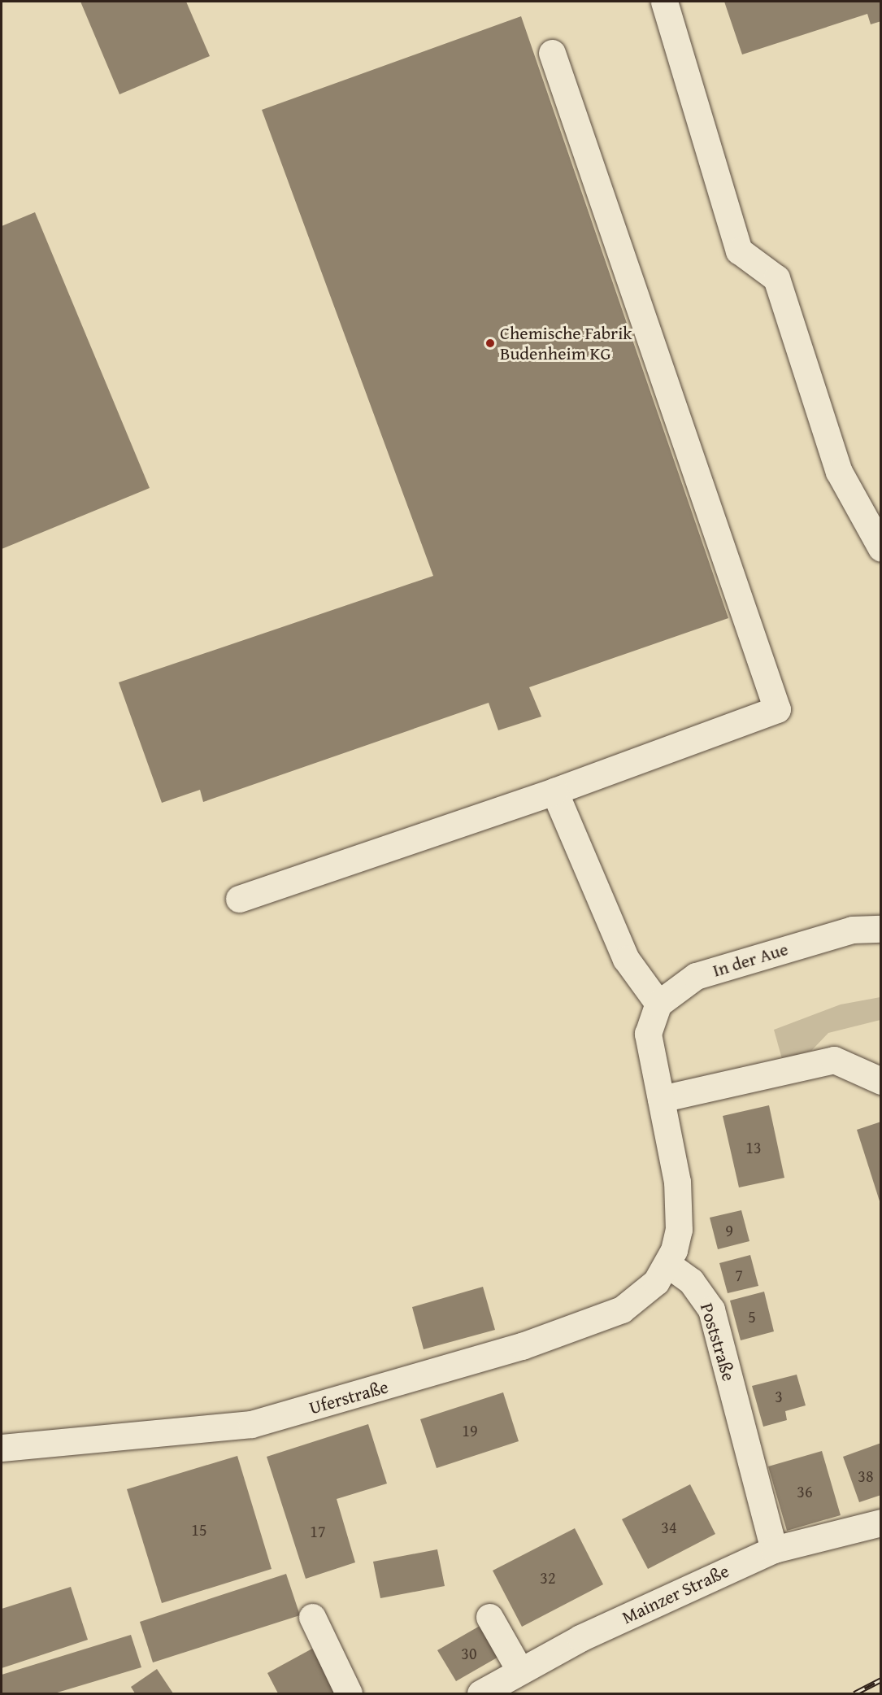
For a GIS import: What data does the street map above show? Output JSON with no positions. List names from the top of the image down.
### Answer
{
  "streets": {
    "street": [
      "In der Aue",
      "Poststraße",
      "Uferstraße",
      "Mainzer Straße"
    ]
  },
  "crossings": [
    ["Poststraße", "Uferstraße"],
    ["Poststraße", "Mainzer Straße"]
  ],
  "places": ["Chemische Fabrik Budenheim KG"],
  "house_numbers": [
    "13",
    "9",
    "7",
    "5",
    "3",
    "19",
    "38",
    "36",
    "34",
    "15",
    "17",
    "32",
    "30"
  ]
}
